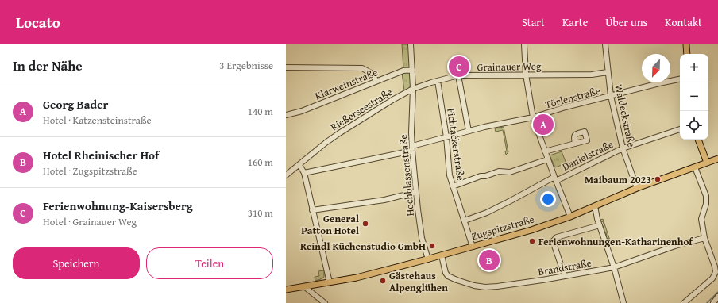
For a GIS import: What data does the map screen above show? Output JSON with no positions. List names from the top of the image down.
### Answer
{
  "streets": {
    "main road": ["Zugspitzstraße"],
    "street": [
      "Grainauer Weg",
      "Klarweinstraße",
      "Törlenstraße",
      "Rießerseestraße",
      "Waldeckstraße",
      "Fichtackerstraße",
      "Danielstraße",
      "Hochblassenstraße",
      "Brandstraße"
    ]
  },
  "crossings": [
    ["Grainauer Weg", "Rießerseestraße"],
    ["Grainauer Weg", "Waldeckstraße"],
    ["Grainauer Weg", "Fichtackerstraße"],
    ["Grainauer Weg", "Hochblassenstraße"],
    ["Törlenstraße", "Waldeckstraße"],
    ["Törlenstraße", "Fichtackerstraße"],
    ["Törlenstraße", "Hochblassenstraße"],
    ["Rießerseestraße", "Hochblassenstraße"],
    ["Waldeckstraße", "Danielstraße"],
    ["Waldeckstraße", "Zugspitzstraße"],
    ["Fichtackerstraße", "Danielstraße"],
    ["Fichtackerstraße", "Zugspitzstraße"],
    ["Hochblassenstraße", "Zugspitzstraße"],
    ["Zugspitzstraße", "Brandstraße"]
  ],
  "places": [
    "Maibaum 2023",
    "General Patton Hotel",
    "Ferienwohnungen-Katharinenhof",
    "Reindl Küchenstudio GmbH",
    "Gästehaus Alpenglühen"
  ],
  "north": "bottom left",
  "page": {
    "header": "Locato",
    "nav": [
      "Start",
      "Karte",
      "Über uns",
      "Kontakt"
    ],
    "heading": ["In der Nähe", "3 Ergebnisse"],
    "map_buttons": ["+", "−"],
    "pins": ["C", "A", "B"],
    "list": [
      {
        "mark": "A",
        "name": "Georg Bader",
        "note": "Hotel · Katzensteinstraße",
        "value": "140 m"
      },
      {
        "mark": "B",
        "name": "Hotel Rheinischer Hof",
        "note": "Hotel · Zugspitzstraße",
        "value": "160 m"
      },
      {
        "mark": "C",
        "name": "Ferienwohnung-Kaisersberg",
        "note": "Hotel · Grainauer Weg",
        "value": "310 m"
      }
    ],
    "buttons": ["Speichern", "Teilen"]
  }
}
